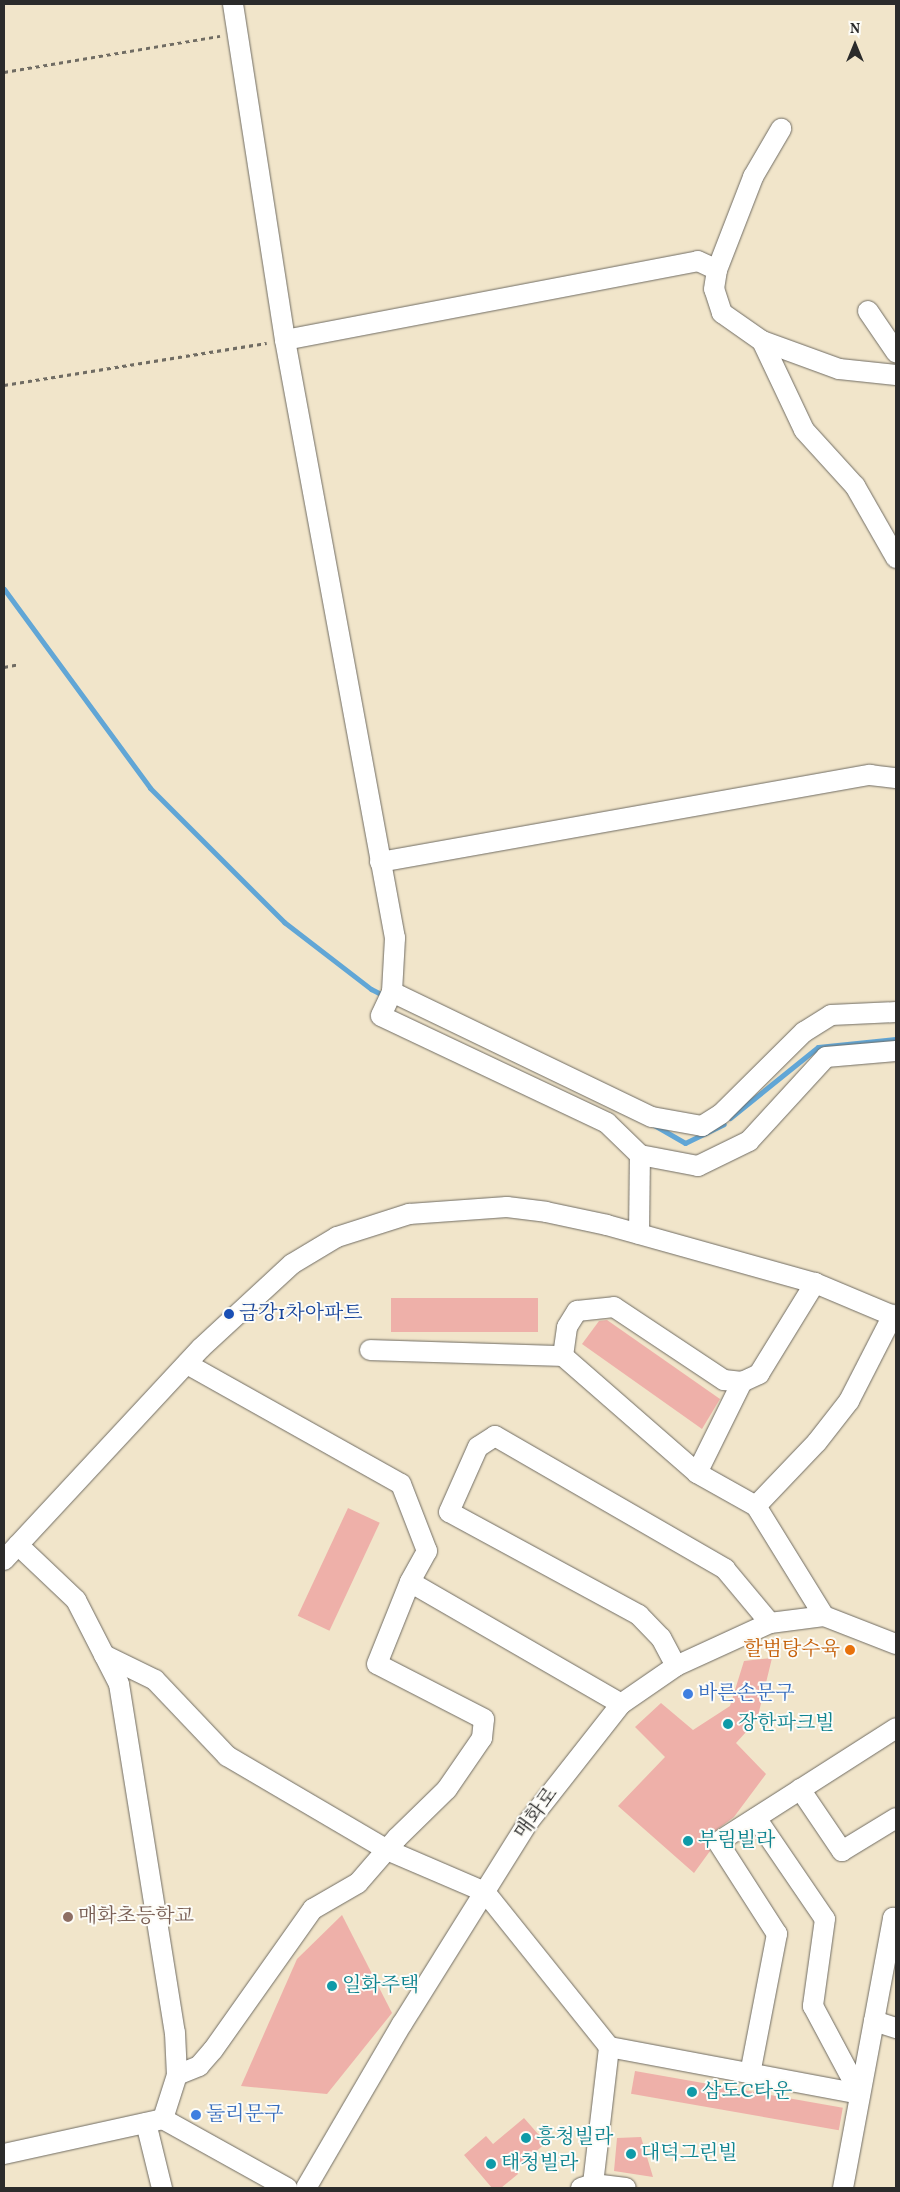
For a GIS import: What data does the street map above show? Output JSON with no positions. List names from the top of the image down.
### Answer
{
  "streets": {
    "street": ["매화로"]
  },
  "places": [
    "금강1차아파트",
    "할범탕수육",
    "바른손문구",
    "장한파크빌",
    "부림빌라",
    "매화초등학교",
    "일화주택",
    "삼도C타운",
    "둘리문구",
    "흥청빌라",
    "대덕그린빌",
    "태청빌라"
  ],
  "north": "top"
}
